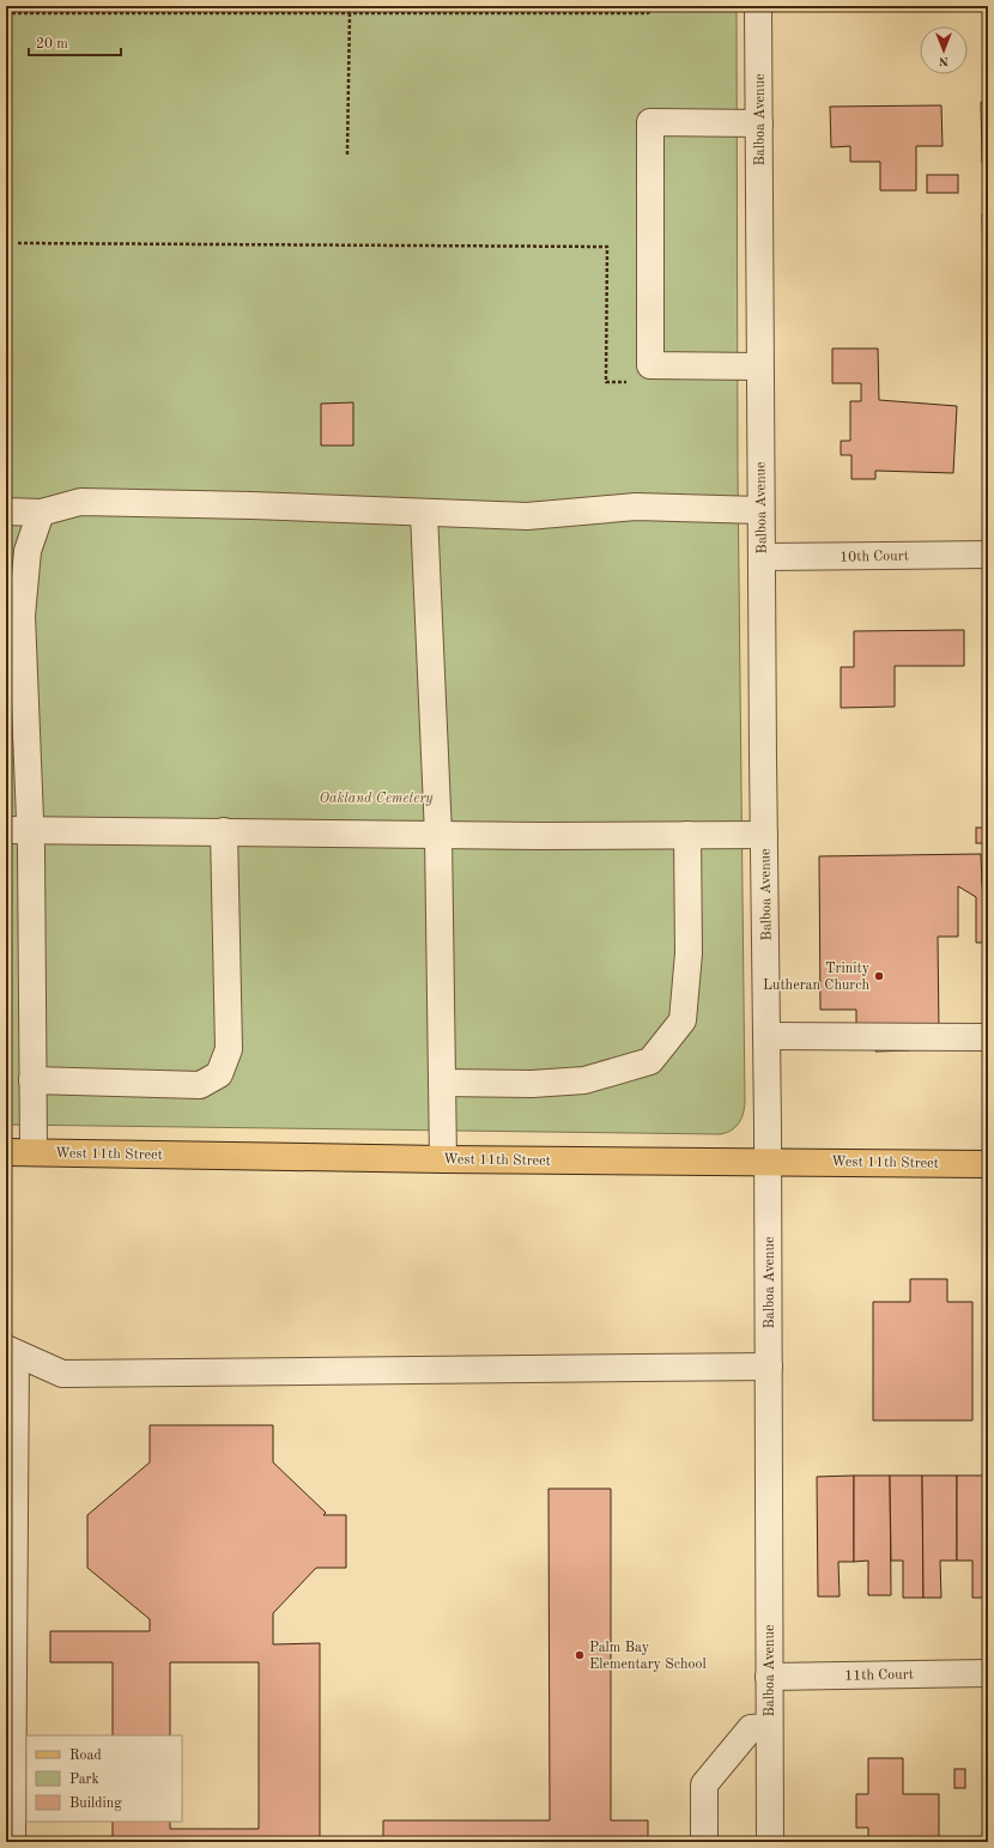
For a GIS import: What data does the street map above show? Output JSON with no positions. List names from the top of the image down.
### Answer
{
  "streets": {
    "main road": ["West 11th Street"],
    "street": ["Balboa Avenue", "10th Court", "11th Court"]
  },
  "crossings": [
    ["Balboa Avenue", "10th Court"],
    ["Balboa Avenue", "West 11th Street"],
    ["Balboa Avenue", "11th Court"]
  ],
  "parks": ["Oakland Cemetery"],
  "places": ["Trinity Lutheran Church", "Palm Bay Elementary School"],
  "legend": ["Road", "Park", "Building"],
  "scale_bar": "20 m",
  "north": "bottom"
}
